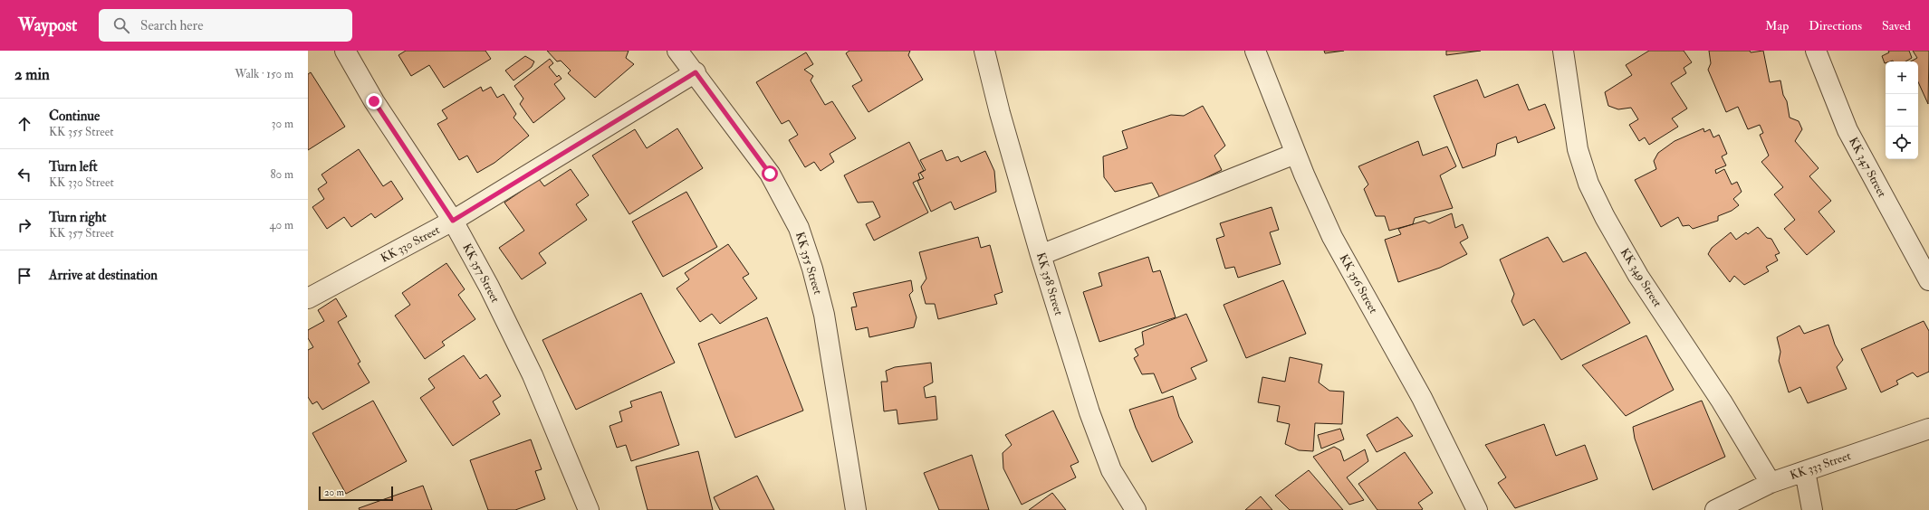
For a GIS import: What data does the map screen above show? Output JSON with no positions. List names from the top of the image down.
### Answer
{
  "streets": {
    "street": [
      "KK 347 Street",
      "KK 330 Street",
      "KK 355 Street",
      "KK 357 Street",
      "KK 349 Street",
      "KK 358 Street",
      "KK 356 Street",
      "KK 333 Street"
    ]
  },
  "crossings": [
    ["KK 330 Street", "KK 355 Street"],
    ["KK 330 Street", "KK 357 Street"],
    ["KK 349 Street", "KK 333 Street"]
  ],
  "scale_bar": "20 m",
  "page": {
    "header": "Waypost",
    "search": "Search here",
    "nav": ["Map", "Directions", "Saved"],
    "heading": ["2 min", "Walk · 150 m"],
    "map_buttons": ["+", "−"],
    "list": [
      ["Continue", "KK 355 Street", "30 m"],
      ["Turn left", "KK 330 Street", "80 m"],
      ["Turn right", "KK 357 Street", "40 m"],
      "Arrive at destination"
    ],
    "scale": "20 m"
  }
}
